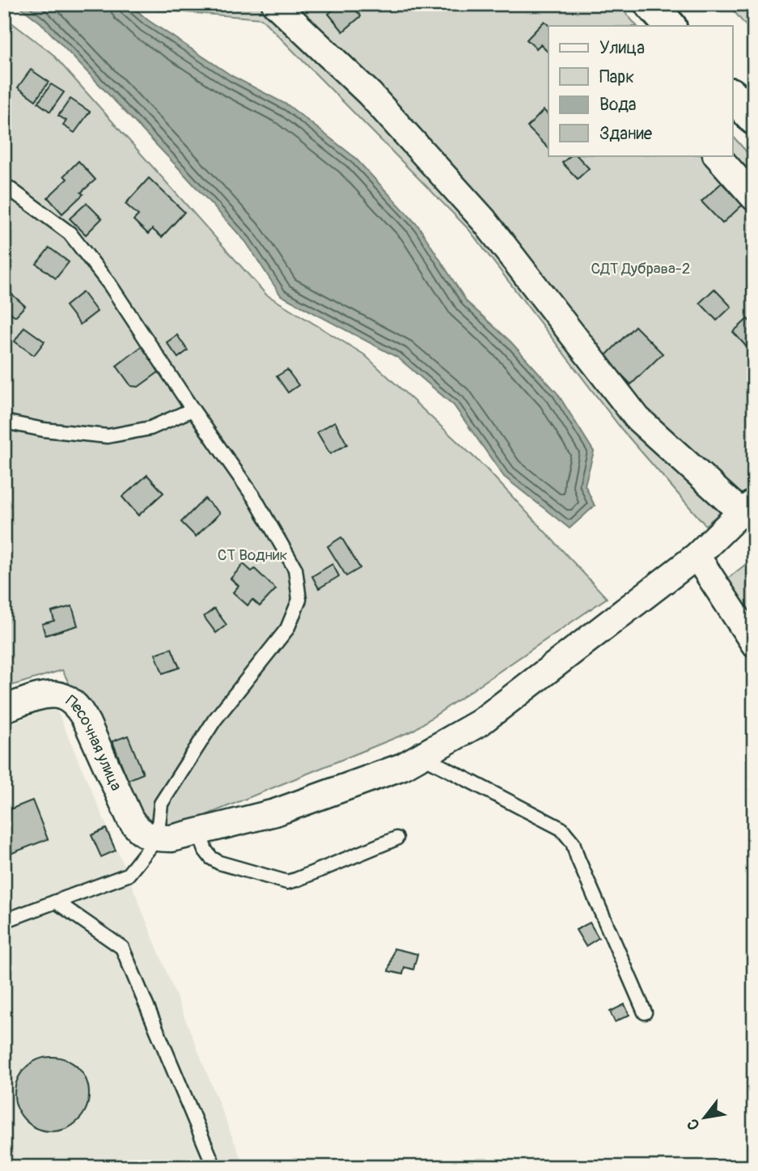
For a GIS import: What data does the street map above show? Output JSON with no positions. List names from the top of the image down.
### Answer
{
  "streets": {
    "street": ["Песочная улица"]
  },
  "parks": ["СДТ Дубрава-2", "СТ Водник"],
  "legend": [
    "Улица",
    "Парк",
    "Вода",
    "Здание"
  ],
  "north": "bottom left"
}
